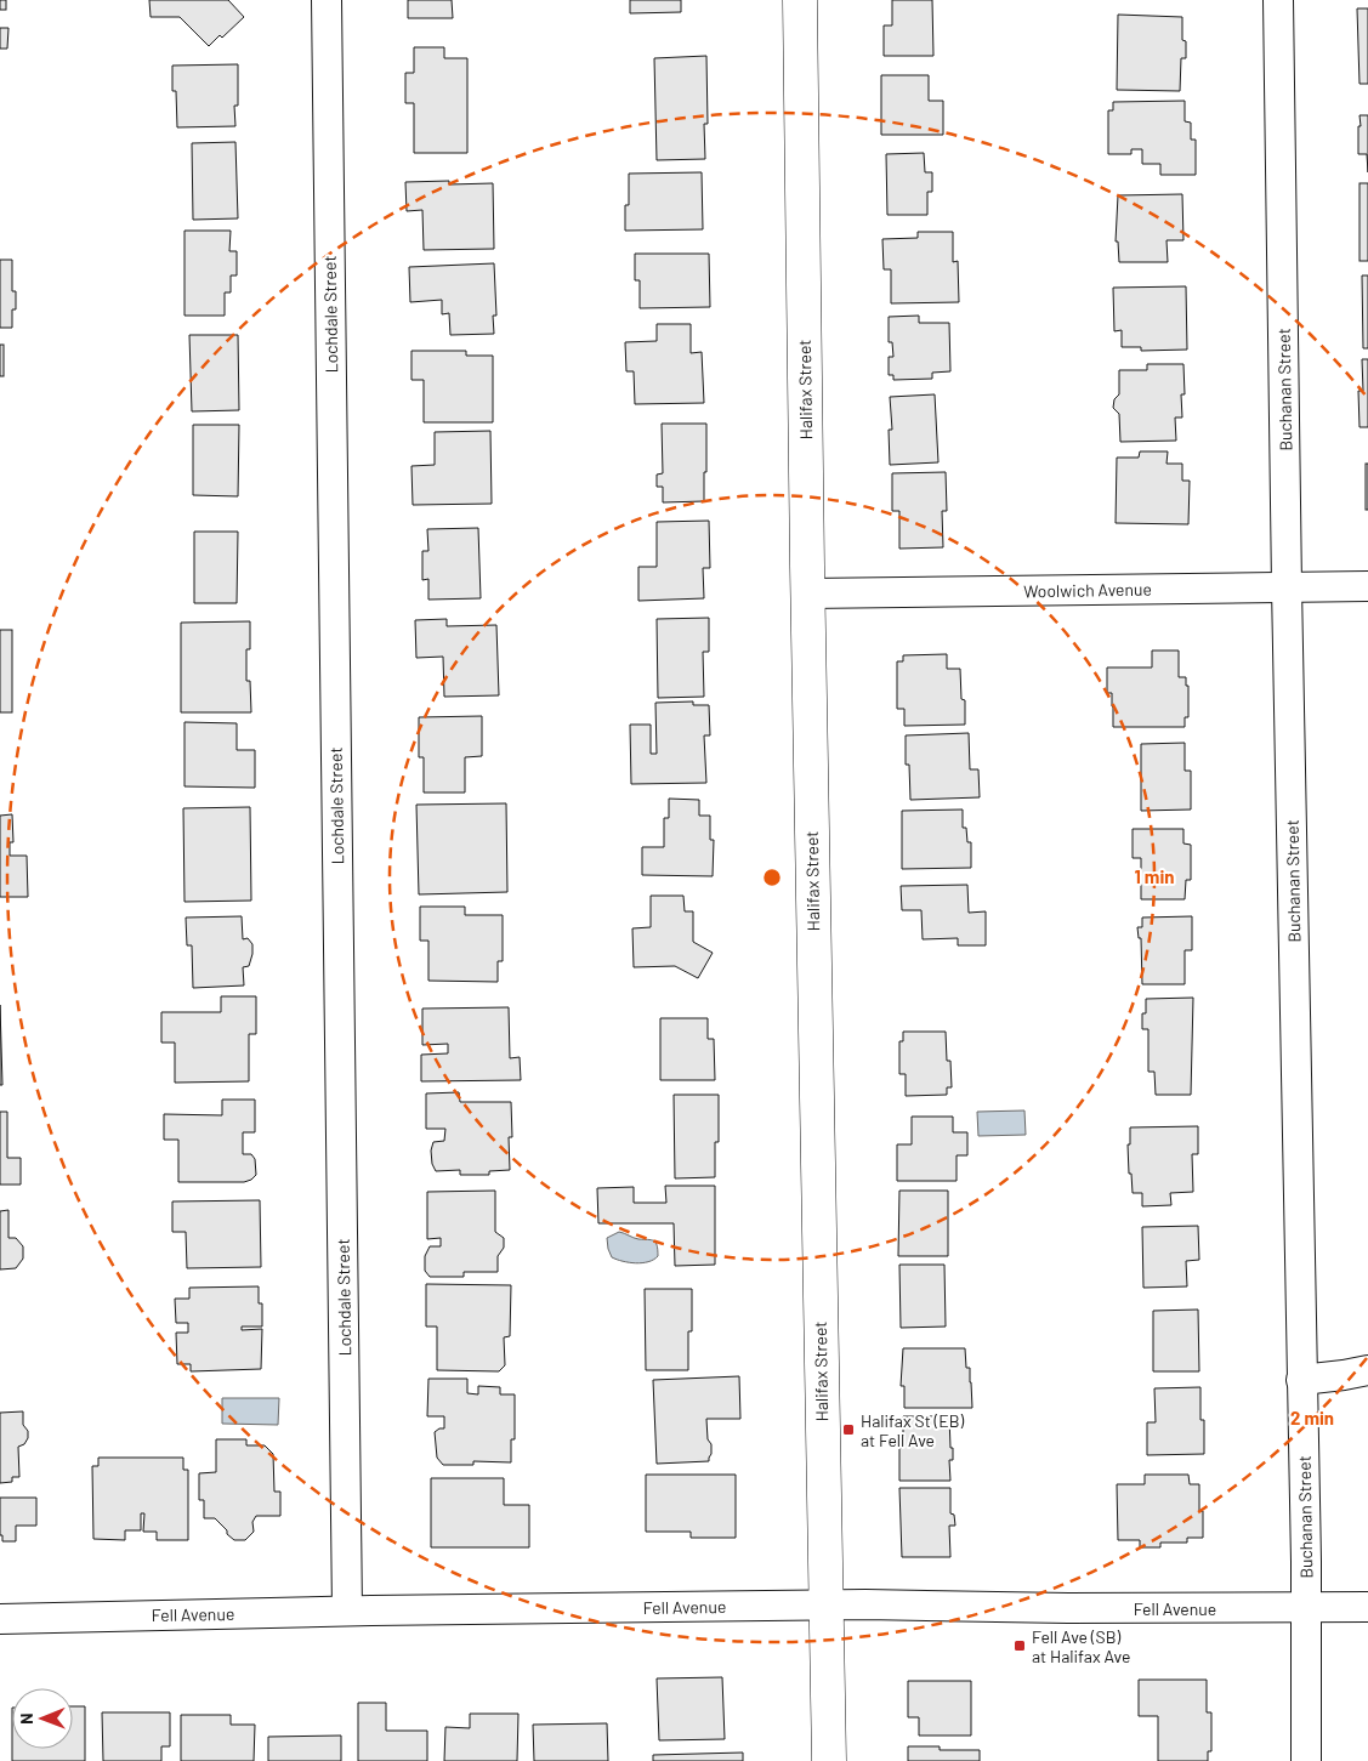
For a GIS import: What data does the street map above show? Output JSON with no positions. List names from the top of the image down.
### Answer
{
  "streets": {
    "street": [
      "Lochdale Street",
      "Halifax Street",
      "Buchanan Street",
      "Woolwich Avenue",
      "Fell Avenue"
    ]
  },
  "crossings": [
    ["Lochdale Street", "Fell Avenue"],
    ["Halifax Street", "Woolwich Avenue"],
    ["Halifax Street", "Fell Avenue"],
    ["Buchanan Street", "Woolwich Avenue"],
    ["Buchanan Street", "Fell Avenue"]
  ],
  "places": {
    "transit": ["Halifax St (EB) at Fell Ave", "Fell Ave (SB) at Halifax Ave"]
  },
  "north": "left",
  "rings": ["1 min", "2 min"]
}
